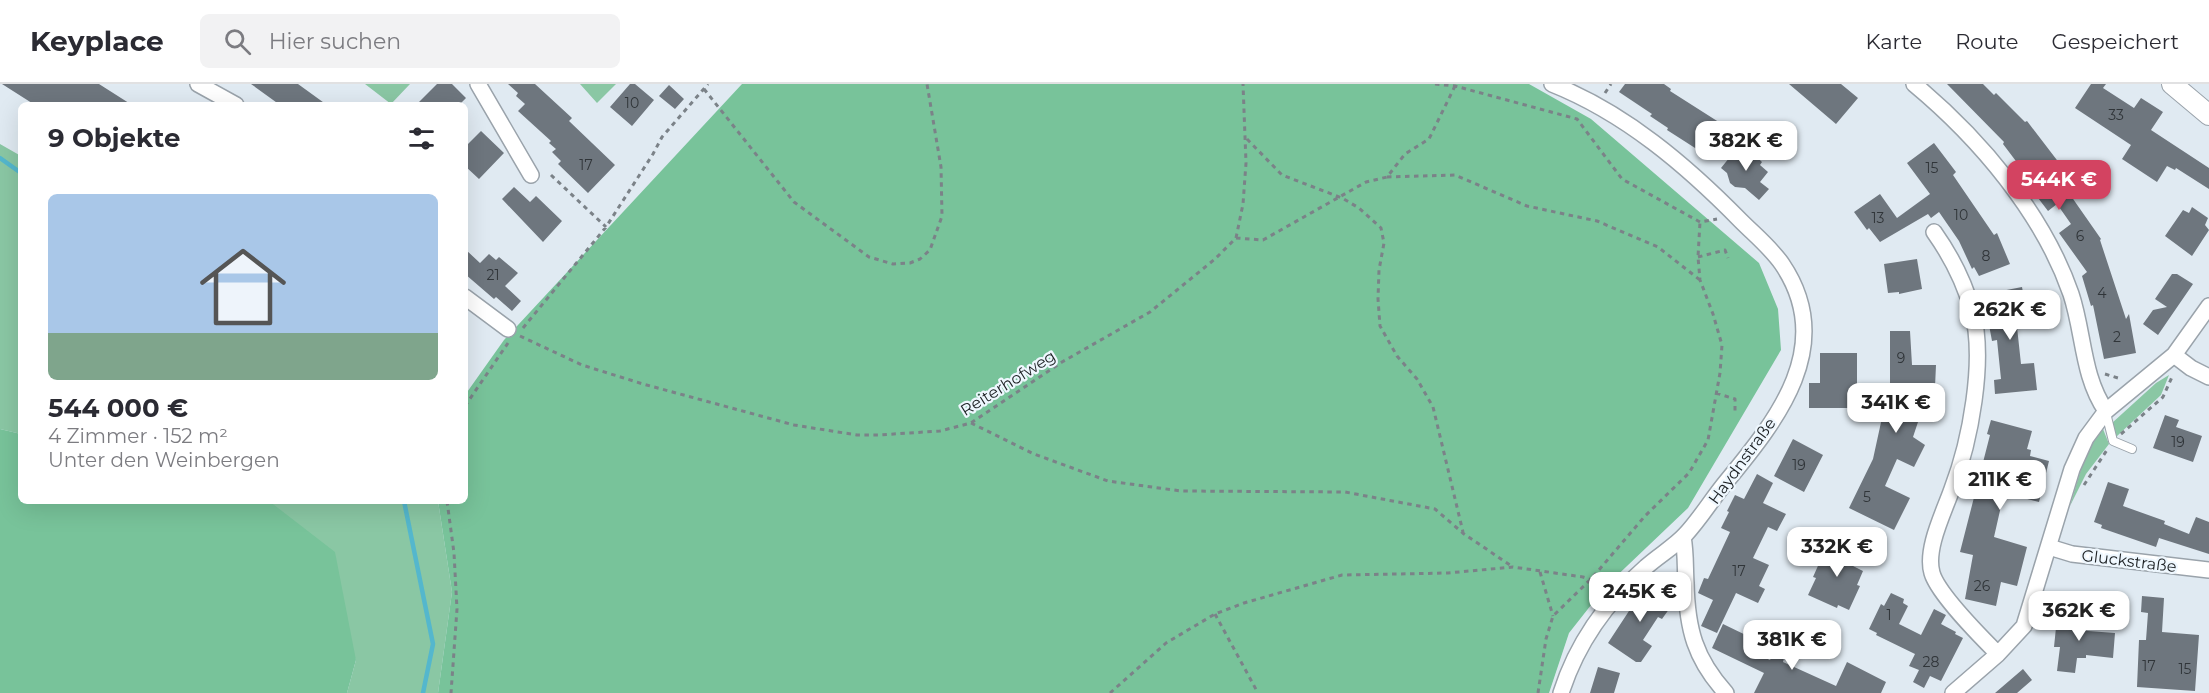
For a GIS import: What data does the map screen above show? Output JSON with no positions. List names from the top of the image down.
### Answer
{
  "streets": {
    "street": ["Haydnstraße", "Gluckstraße"],
    "path": ["Reiterhofweg"]
  },
  "house_numbers": [
    "10",
    "33",
    "17",
    "15",
    "10",
    "13",
    "6",
    "8",
    "21",
    "4",
    "2",
    "9",
    "19",
    "19",
    "5",
    "17",
    "26",
    "1",
    "28",
    "17",
    "15"
  ],
  "page": {
    "header": "Keyplace",
    "search": "Hier suchen",
    "nav": ["Karte", "Route", "Gespeichert"],
    "heading": "9 Objekte",
    "price": [
      "382K €",
      "544K €",
      "262K €",
      "341K €",
      "211K €",
      "332K €",
      "245K €",
      "362K €",
      "381K €"
    ],
    "list": [
      {
        "name": "544 000 €",
        "note": "4 Zimmer · 152 m² · Unter den Weinbergen"
      }
    ]
  }
}
